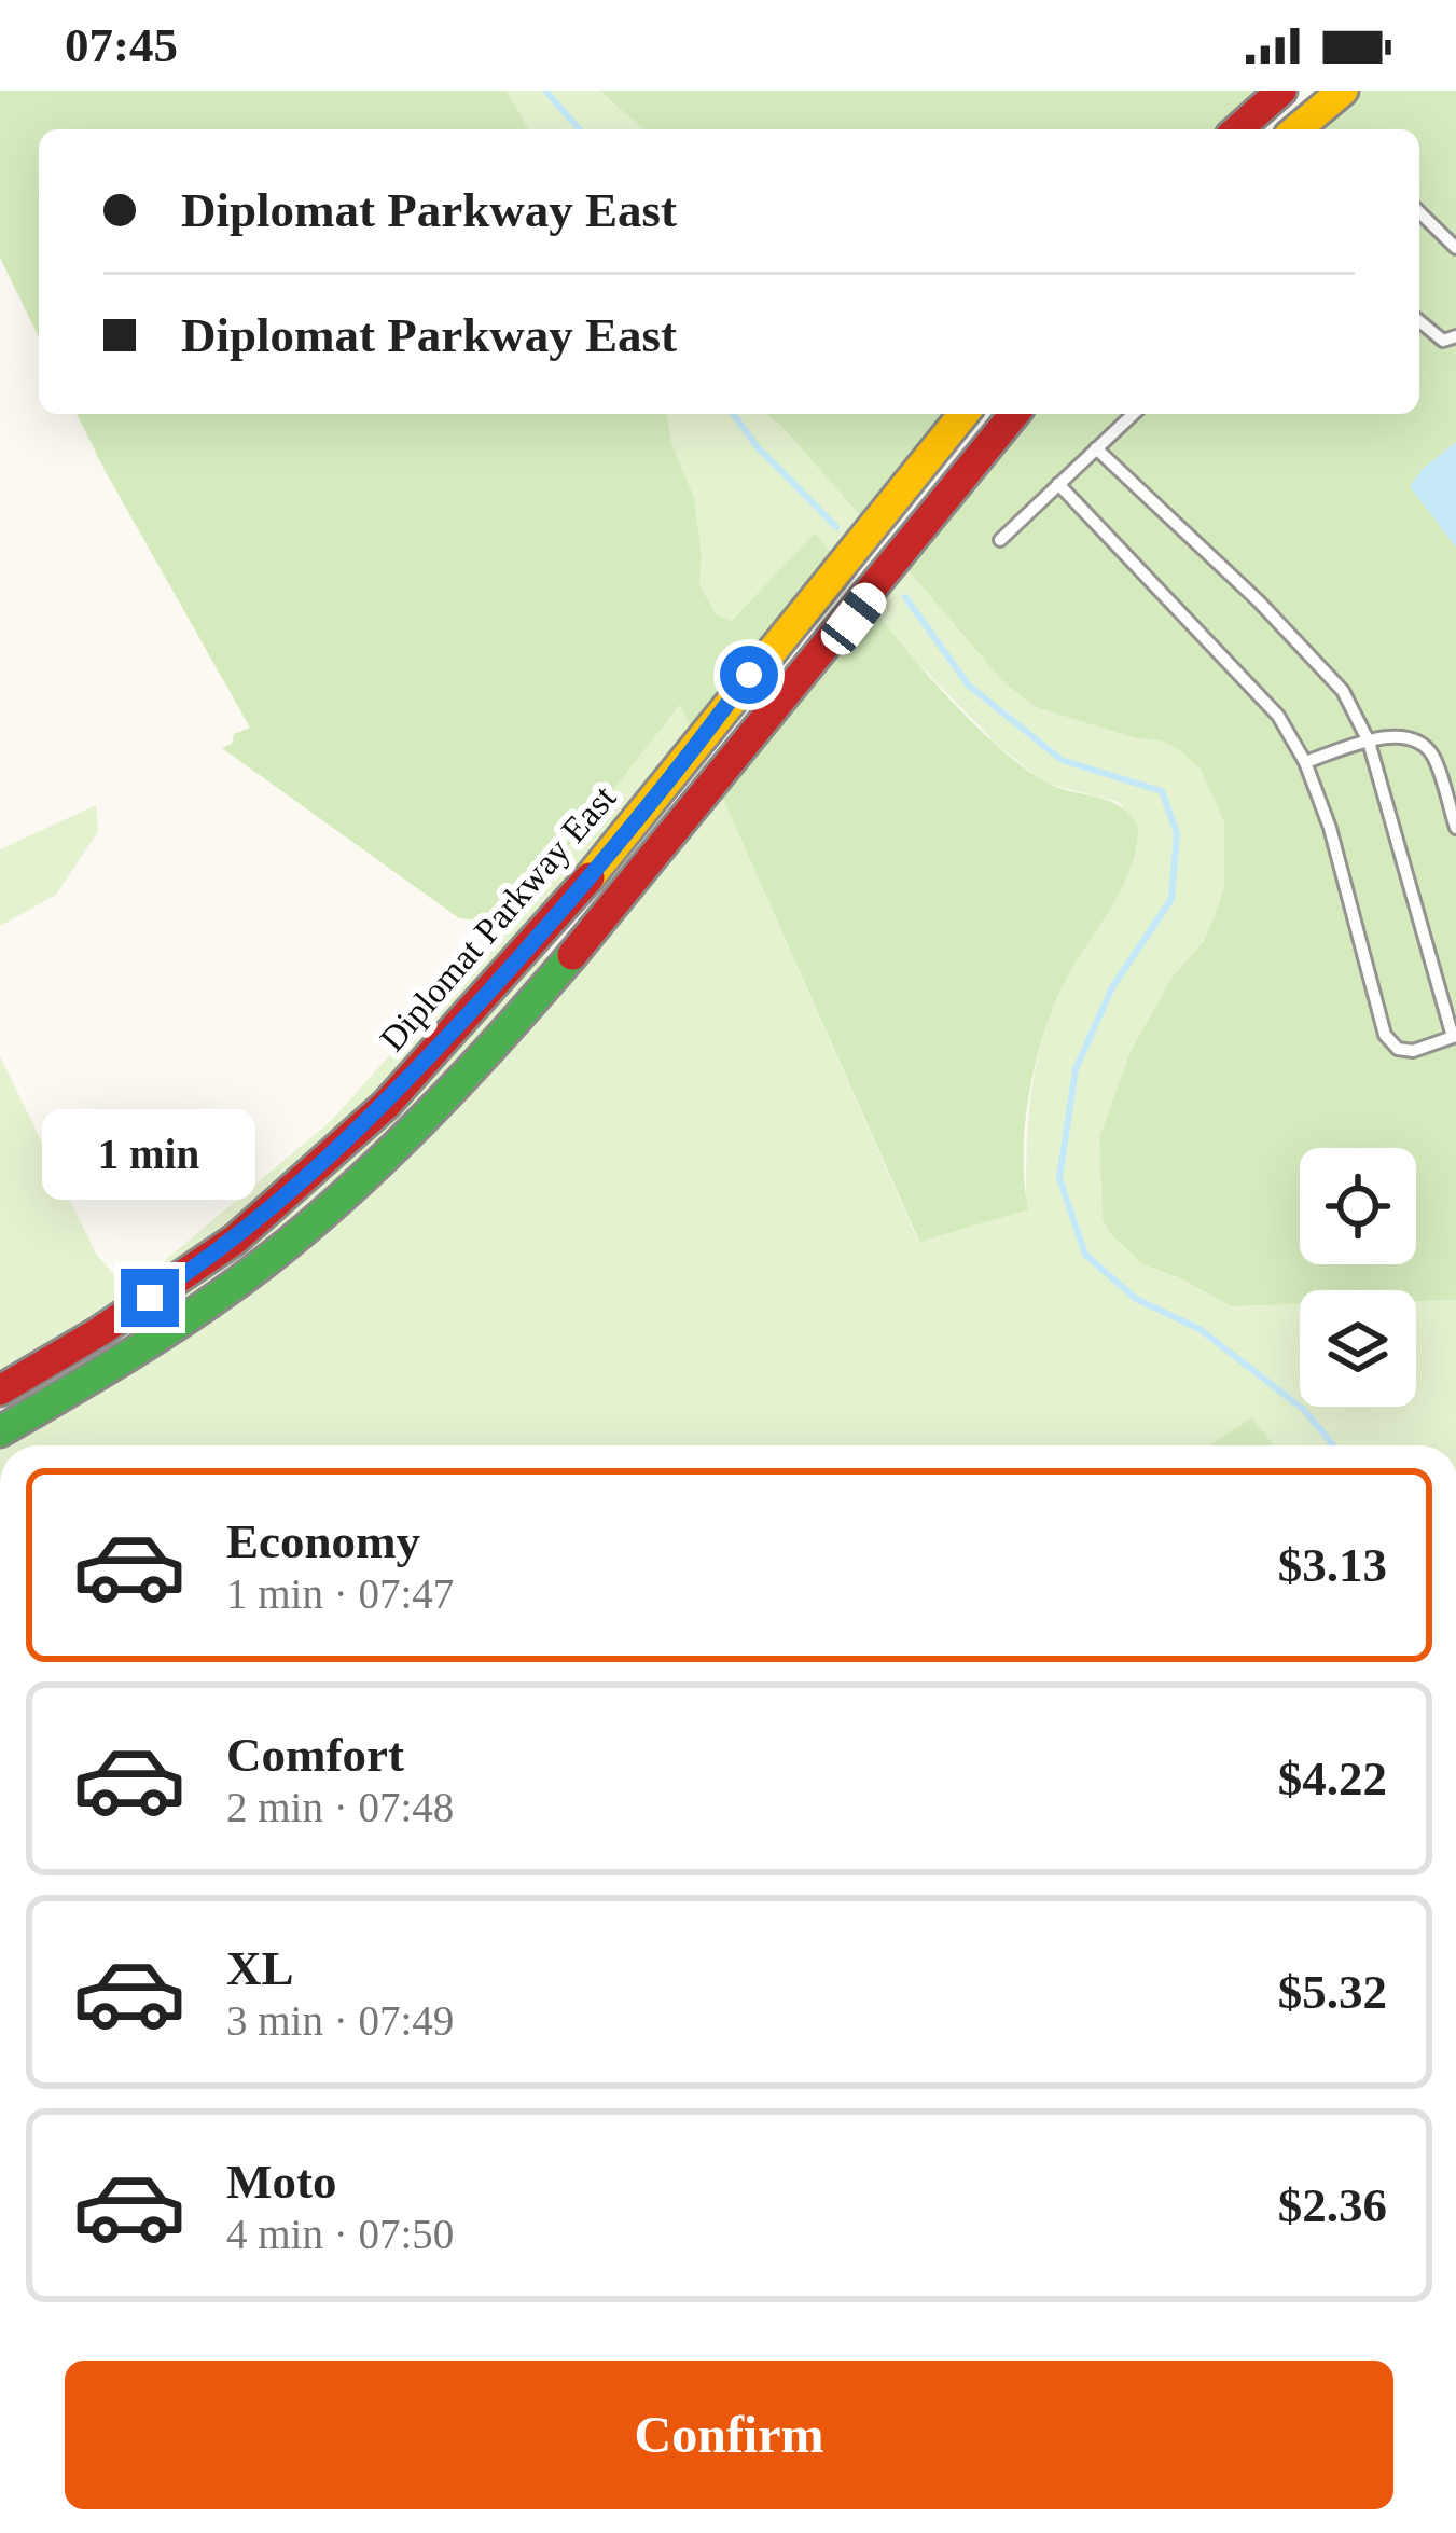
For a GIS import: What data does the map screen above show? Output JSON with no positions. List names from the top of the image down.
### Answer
{
  "streets": {
    "main road": ["Diplomat Parkway East"]
  },
  "page": {
    "status": "07:45",
    "banner": ["Diplomat Parkway East", "Diplomat Parkway East"],
    "bubble": "1 min",
    "list": [
      {
        "name": "Economy",
        "note": "1 min · 07:47",
        "value": "$3.13"
      },
      {
        "name": "Comfort",
        "note": "2 min · 07:48",
        "value": "$4.22"
      },
      {
        "name": "XL",
        "note": "3 min · 07:49",
        "value": "$5.32"
      },
      {
        "name": "Moto",
        "note": "4 min · 07:50",
        "value": "$2.36"
      }
    ],
    "buttons": "Confirm"
  }
}
